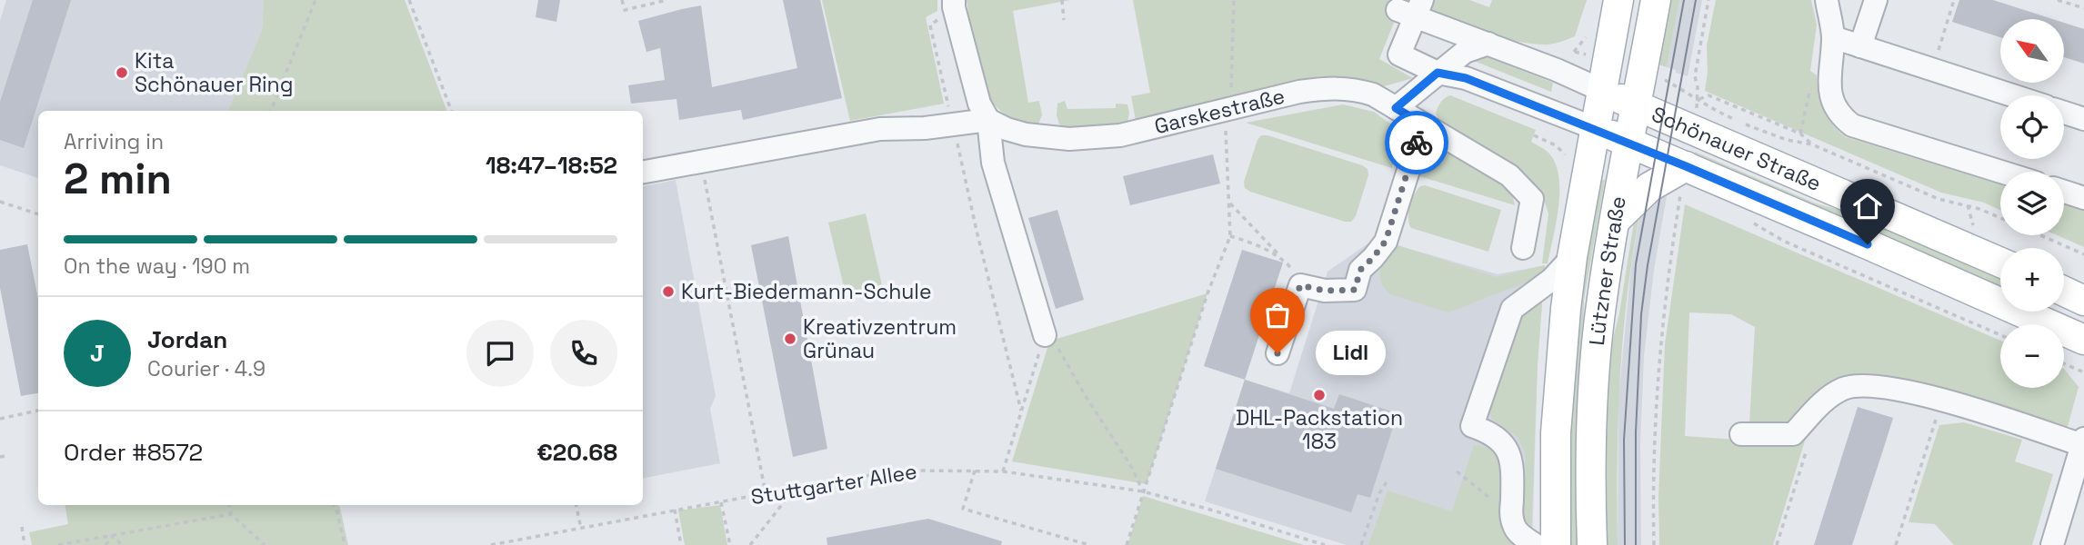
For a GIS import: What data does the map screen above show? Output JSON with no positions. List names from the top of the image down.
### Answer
{
  "streets": {
    "main road": ["Schönauer Straße", "Lützner Straße"],
    "street": ["Garskestraße"],
    "path": ["Stuttgarter Allee"]
  },
  "crossings": [
    ["Schönauer Straße", "Lützner Straße"]
  ],
  "places": [
    "Kita Schönauer Ring",
    "Kurt-Biedermann-Schule",
    "Kreativzentrum Grünau",
    "Lidl",
    "DHL-Packstation 183"
  ],
  "north": "top left",
  "page": {
    "map_buttons": ["+", "−"],
    "heading": ["2 min", "Arriving in", "18:47–18:52"],
    "panel": [
      "Jordan",
      "Courier · 4.9",
      "Order #8572",
      "€20.68"
    ],
    "bar": "On the way · 190 m",
    "round": "J",
    "bubble": "Lidl"
  }
}
